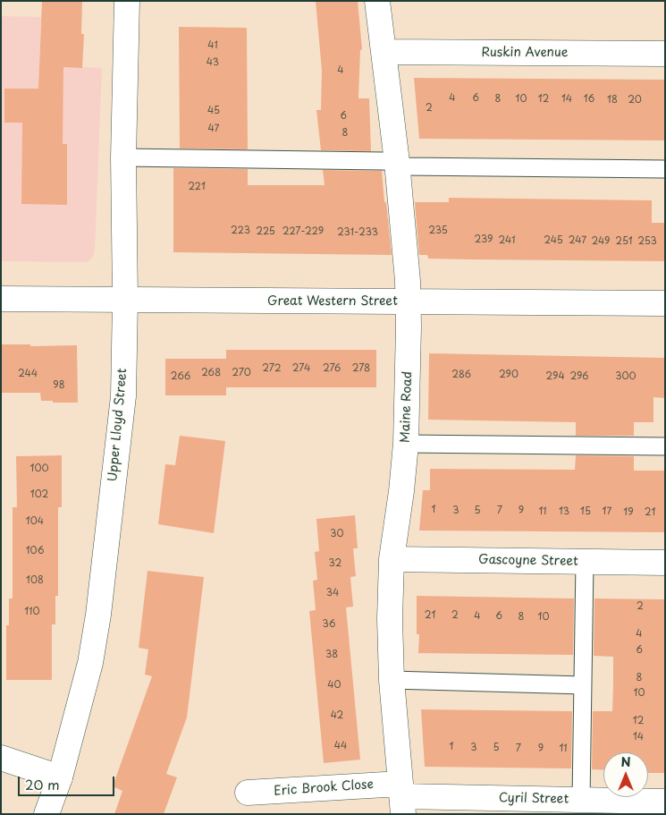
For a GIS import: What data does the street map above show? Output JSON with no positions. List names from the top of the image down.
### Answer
{
  "streets": {
    "street": [
      "Ruskin Avenue",
      "Great Western Street",
      "Maine Road",
      "Upper Lloyd Street",
      "Gascoyne Street",
      "Eric Brook Close",
      "Cyril Street"
    ]
  },
  "crossings": [
    ["Ruskin Avenue", "Maine Road"],
    ["Great Western Street", "Maine Road"],
    ["Great Western Street", "Upper Lloyd Street"],
    ["Maine Road", "Gascoyne Street"],
    ["Maine Road", "Eric Brook Close"],
    ["Maine Road", "Cyril Street"],
    ["Eric Brook Close", "Cyril Street"]
  ],
  "house_numbers": [
    "41",
    "43",
    "4",
    "4",
    "6",
    "8",
    "10",
    "12",
    "14",
    "16",
    "18",
    "20",
    "2",
    "45",
    "6",
    "47",
    "8",
    "221",
    "223",
    "235",
    "225",
    "227-229",
    "231-233",
    "239",
    "241",
    "245",
    "247",
    "249",
    "251",
    "253",
    "272",
    "274",
    "276",
    "278",
    "268",
    "270",
    "244",
    "286",
    "290",
    "266",
    "294",
    "296",
    "300",
    "98",
    "100",
    "102",
    "1",
    "3",
    "5",
    "7",
    "9",
    "11",
    "13",
    "15",
    "17",
    "19",
    "21",
    "104",
    "30",
    "106",
    "32",
    "108",
    "34",
    "2",
    "110",
    "21",
    "2",
    "4",
    "6",
    "8",
    "10",
    "36",
    "4",
    "6",
    "38",
    "8",
    "40",
    "10",
    "42",
    "12",
    "14",
    "44",
    "1",
    "3",
    "5",
    "7",
    "9",
    "11"
  ],
  "scale_bar": "20 m",
  "north": "top"
}
